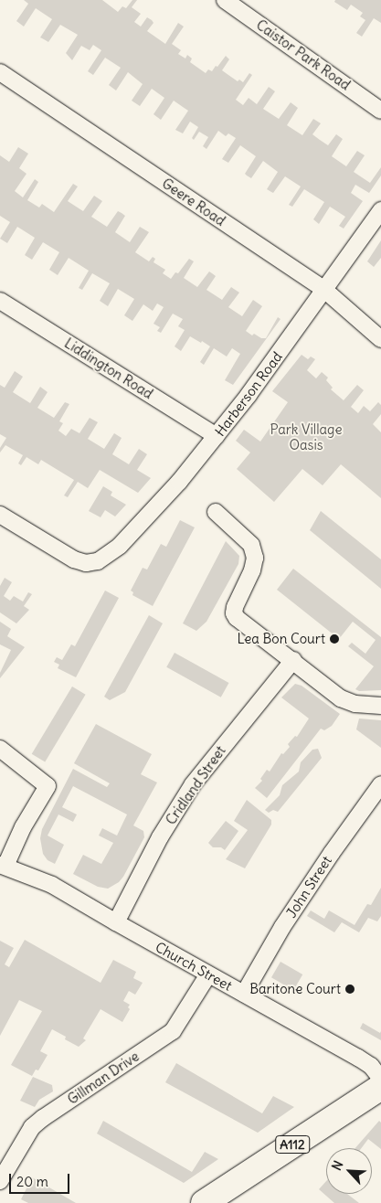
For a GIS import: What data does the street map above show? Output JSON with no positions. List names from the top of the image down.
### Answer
{
  "streets": {
    "main road": ["A112"],
    "street": [
      "Caistor Park Road",
      "Geere Road",
      "Liddington Road",
      "Harberson Road",
      "Cridland Street",
      "John Street",
      "Church Street",
      "Gillman Drive"
    ]
  },
  "crossings": [
    ["Geere Road", "Harberson Road"],
    ["Liddington Road", "Harberson Road"],
    ["Cridland Street", "Church Street"],
    ["John Street", "Church Street"],
    ["Church Street", "Gillman Drive"]
  ],
  "parks": ["Park Village Oasis"],
  "places": ["Lea Bon Court", "Baritone Court"],
  "scale_bar": "20 m",
  "north": "top left"
}
